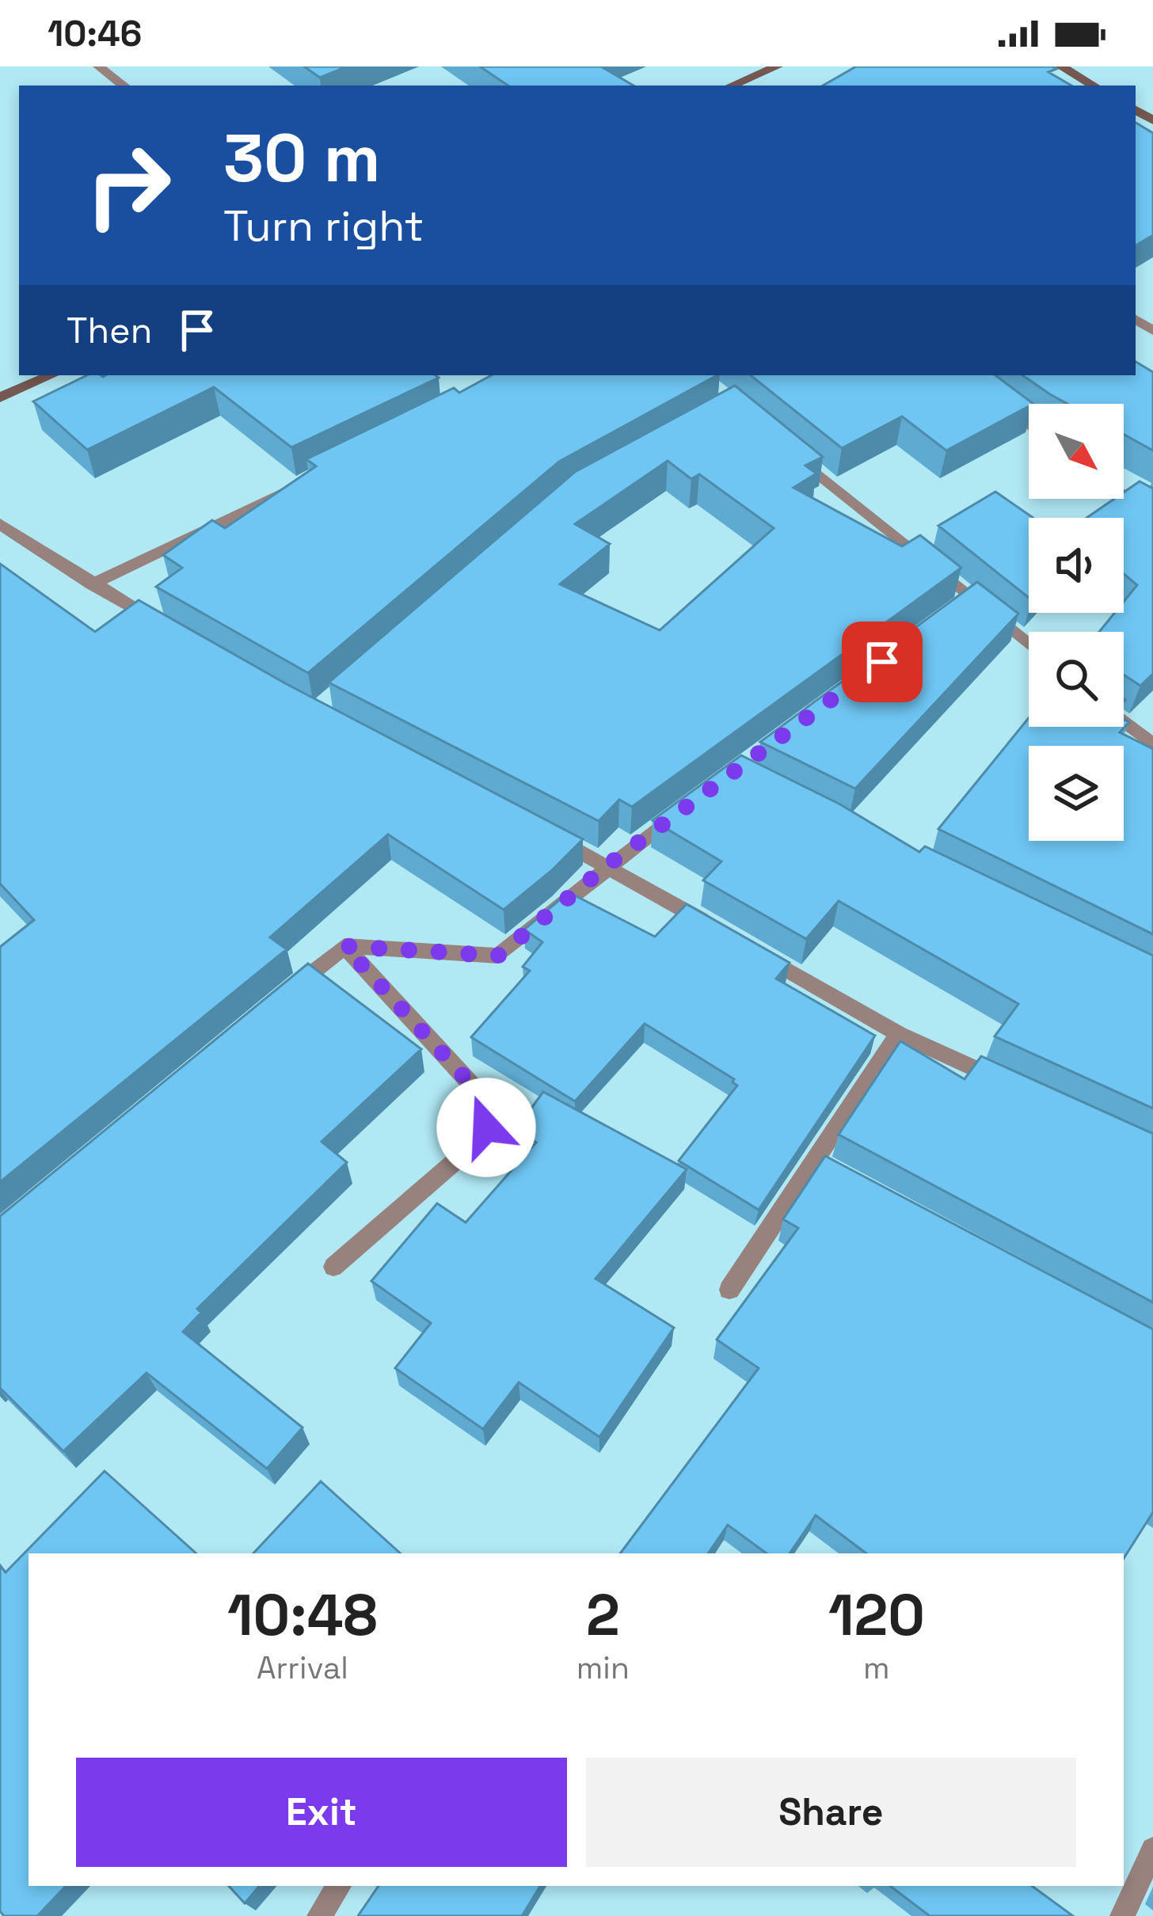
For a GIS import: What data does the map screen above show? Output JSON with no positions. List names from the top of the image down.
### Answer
{
  "north": "bottom right",
  "page": {
    "status": "10:46",
    "turn": ["30 m", "Turn right"],
    "then": "Then",
    "eta": [
      "10:48",
      "Arrival",
      "2",
      "min",
      "120",
      "m"
    ],
    "buttons": ["Exit", "Share"]
  }
}
